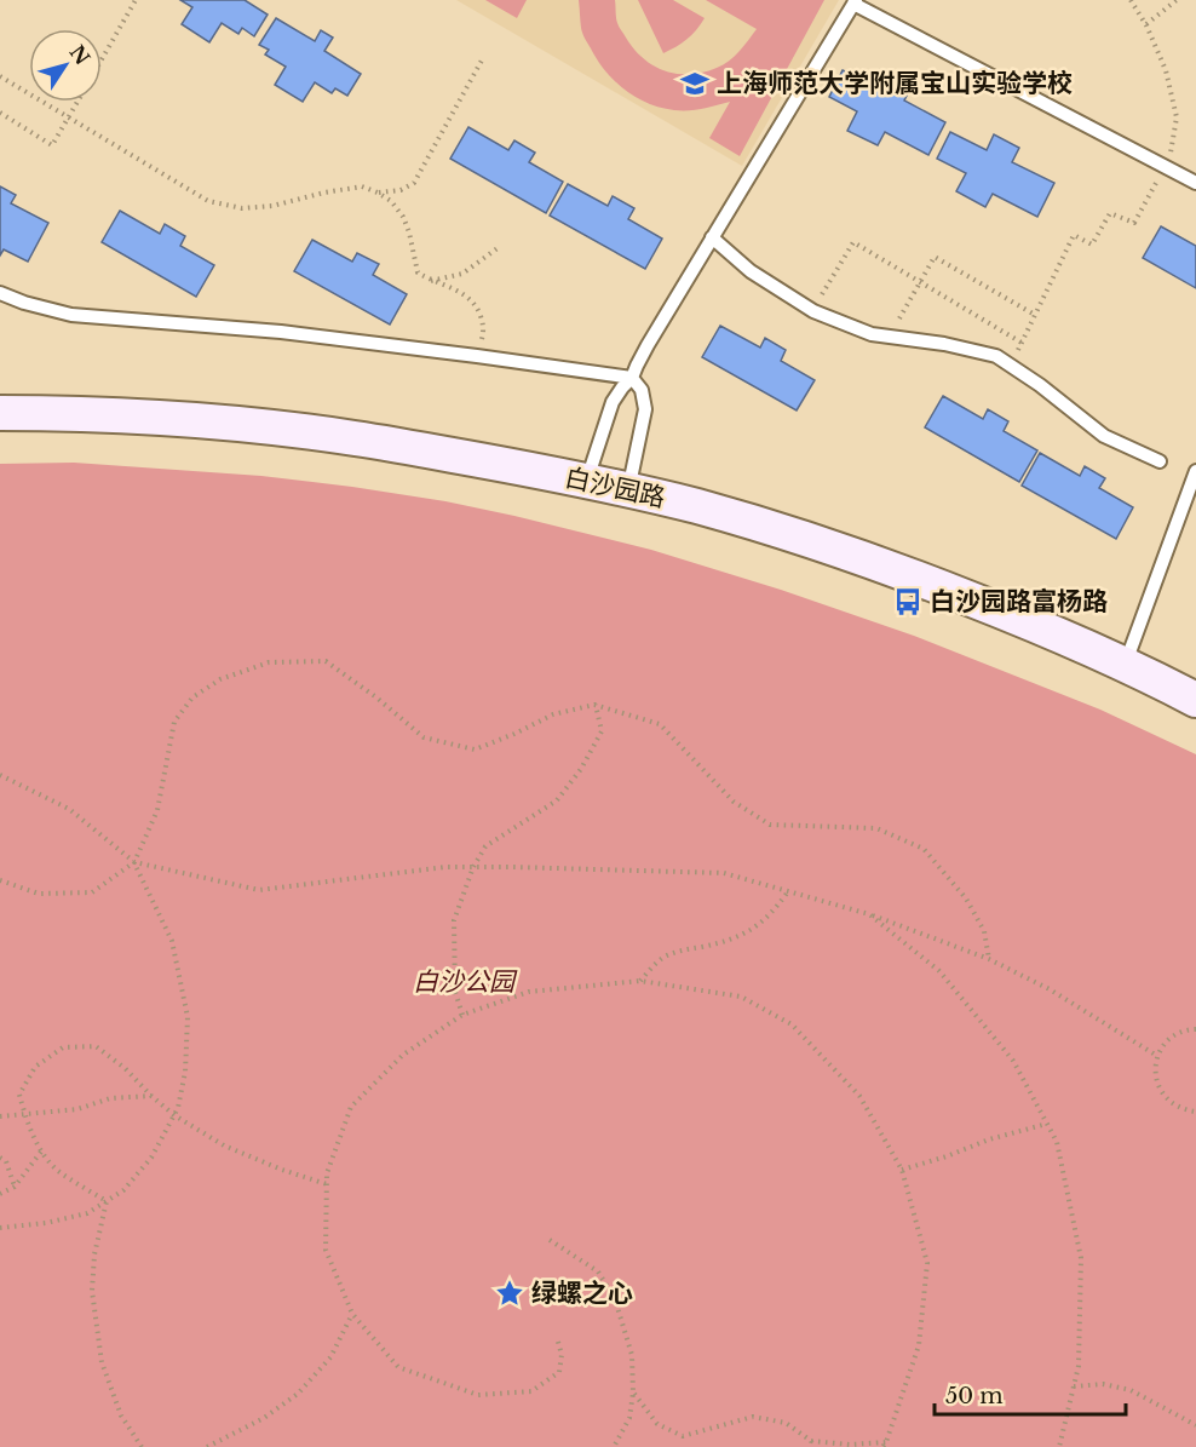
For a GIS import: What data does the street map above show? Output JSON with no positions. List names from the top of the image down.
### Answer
{
  "streets": {
    "street": ["白沙园路"]
  },
  "parks": ["白沙公园"],
  "places": {
    "school or university": ["上海师范大学附属宝山实验学校"],
    "bus stop": ["白沙园路富杨路"],
    "place": ["绿螺之心"]
  },
  "scale_bar": "50 m",
  "north": "top right"
}
